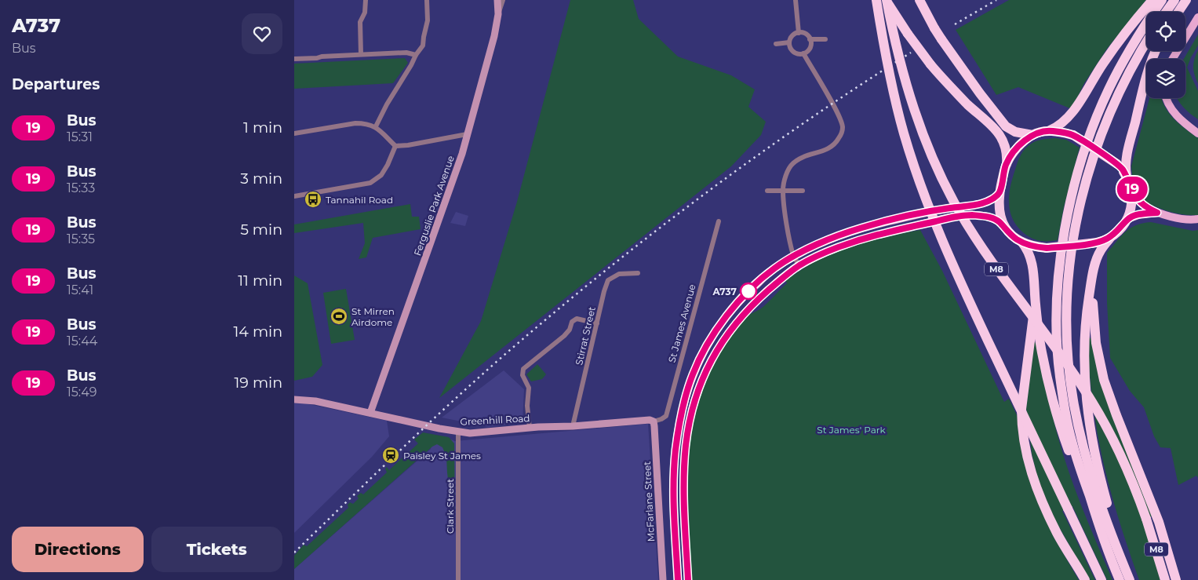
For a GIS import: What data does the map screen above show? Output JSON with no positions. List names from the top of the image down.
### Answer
{
  "streets": {
    "highway": ["M8"],
    "street": [
      "Ferguslie Park Avenue",
      "St James Avenue",
      "Stirrat Street",
      "Greenhill Road",
      "McFarlane Street",
      "Clark Street"
    ]
  },
  "crossings": [
    ["Ferguslie Park Avenue", "Greenhill Road"],
    ["St James Avenue", "Greenhill Road"],
    ["St James Avenue", "McFarlane Street"],
    ["Stirrat Street", "Greenhill Road"],
    ["Greenhill Road", "McFarlane Street"],
    ["Greenhill Road", "Clark Street"]
  ],
  "parks": ["St James' Park"],
  "places": {
    "bus stop": ["Tannahil Road"],
    "other": ["A737"],
    "sports": ["St Mirren Airdome"],
    "station": ["Paisley St James"]
  },
  "lines": ["bus line 19"],
  "page": {
    "heading": [
      ["A737", "Bus"],
      "Departures"
    ],
    "on_map": "19",
    "list": [
      {
        "mark": "19",
        "name": "Bus",
        "note": "15:31",
        "value": "1 min"
      },
      {
        "mark": "19",
        "name": "Bus",
        "note": "15:33",
        "value": "3 min"
      },
      {
        "mark": "19",
        "name": "Bus",
        "note": "15:35",
        "value": "5 min"
      },
      {
        "mark": "19",
        "name": "Bus",
        "note": "15:41",
        "value": "11 min"
      },
      {
        "mark": "19",
        "name": "Bus",
        "note": "15:44",
        "value": "14 min"
      },
      {
        "mark": "19",
        "name": "Bus",
        "note": "15:49",
        "value": "19 min"
      }
    ],
    "buttons": ["Directions", "Tickets"]
  }
}
